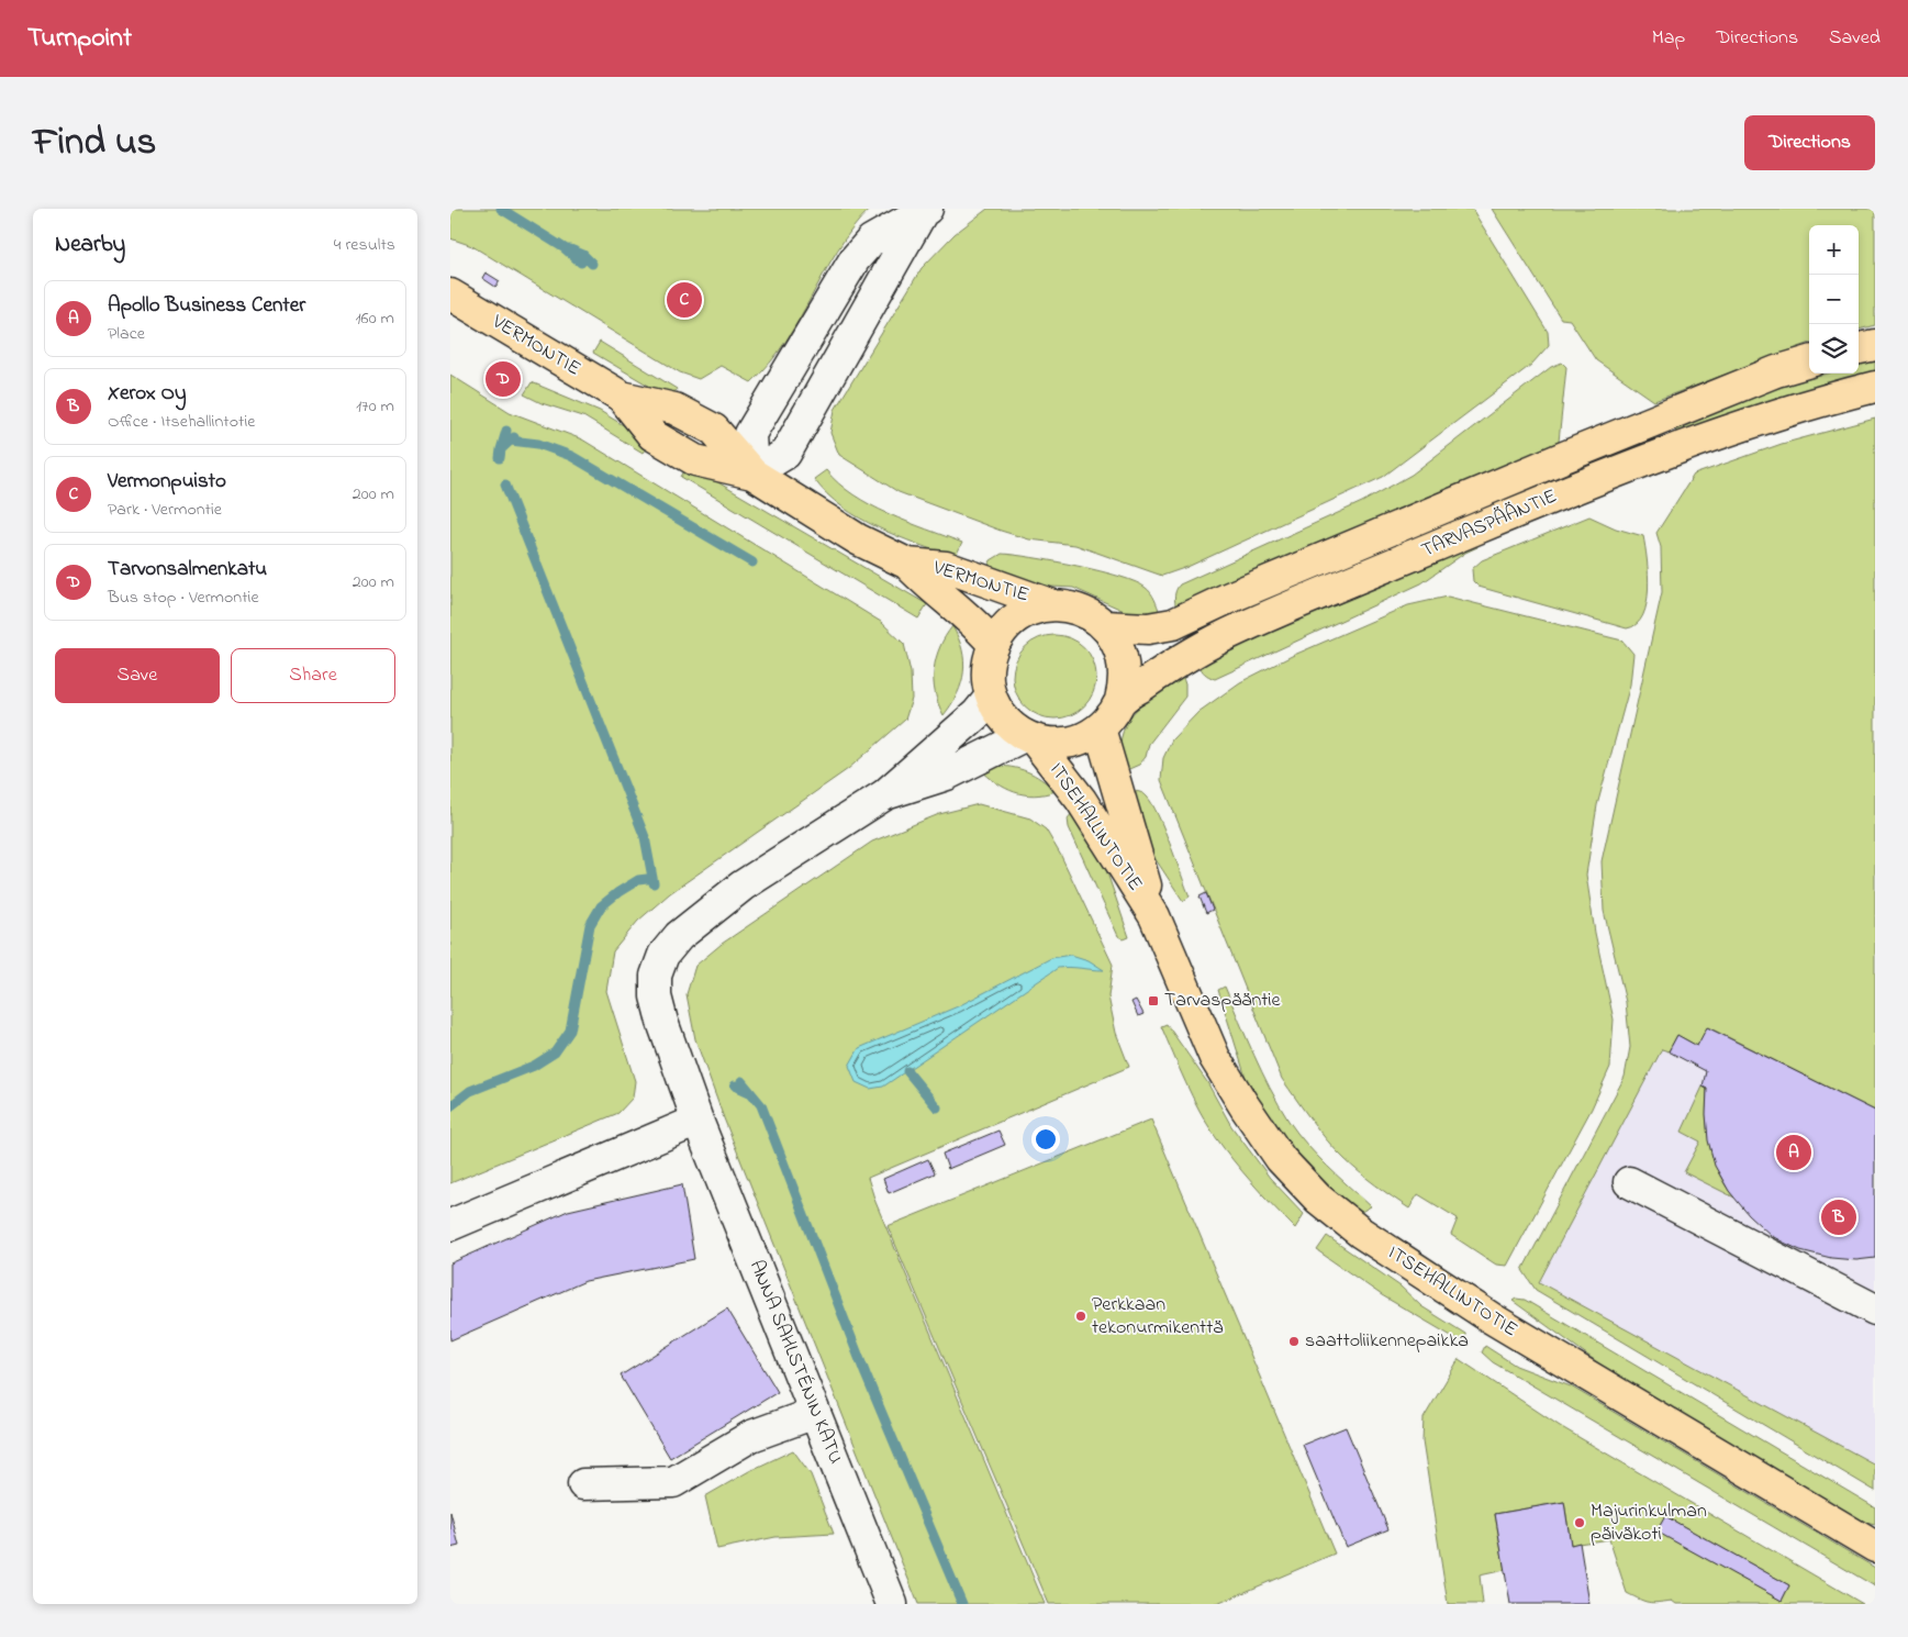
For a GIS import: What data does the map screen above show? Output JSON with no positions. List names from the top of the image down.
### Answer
{
  "streets": {
    "main road": ["VERMONTIE", "TARVASPÄÄNTIE", "ITSEHALLINTOTIE"],
    "street": ["ANNA SAHLSTÉNIN KATU"]
  },
  "crossings": [
    ["VERMONTIE", "TARVASPÄÄNTIE"],
    ["VERMONTIE", "ITSEHALLINTOTIE"],
    ["VERMONTIE", "ANNA SAHLSTÉNIN KATU"],
    ["TARVASPÄÄNTIE", "ITSEHALLINTOTIE"],
    ["TARVASPÄÄNTIE", "ANNA SAHLSTÉNIN KATU"],
    ["ITSEHALLINTOTIE", "ANNA SAHLSTÉNIN KATU"]
  ],
  "places": {
    "transit": ["Tarvaspääntie"],
    "other": ["Perkkaan tekonurmikenttä", "saattoliikennepaikka", "Majurinkulman päiväkoti"]
  },
  "page": {
    "header": "Turnpoint",
    "nav": ["Map", "Directions", "Saved"],
    "title": "Find us",
    "buttons": [
      "Directions",
      ["Save", "Share"]
    ],
    "heading": ["Nearby", "4 results"],
    "map_buttons": ["+", "−"],
    "list": [
      {
        "mark": "A",
        "name": "Apollo Business Center",
        "note": "Place",
        "value": "160 m"
      },
      {
        "mark": "B",
        "name": "Xerox Oy",
        "note": "Office · Itsehallintotie",
        "value": "170 m"
      },
      {
        "mark": "C",
        "name": "Vermonpuisto",
        "note": "Park · Vermontie",
        "value": "200 m"
      },
      {
        "mark": "D",
        "name": "Tarvonsalmenkatu",
        "note": "Bus stop · Vermontie",
        "value": "200 m"
      }
    ],
    "pins": [
      "C",
      "D",
      "A",
      "B"
    ]
  }
}
